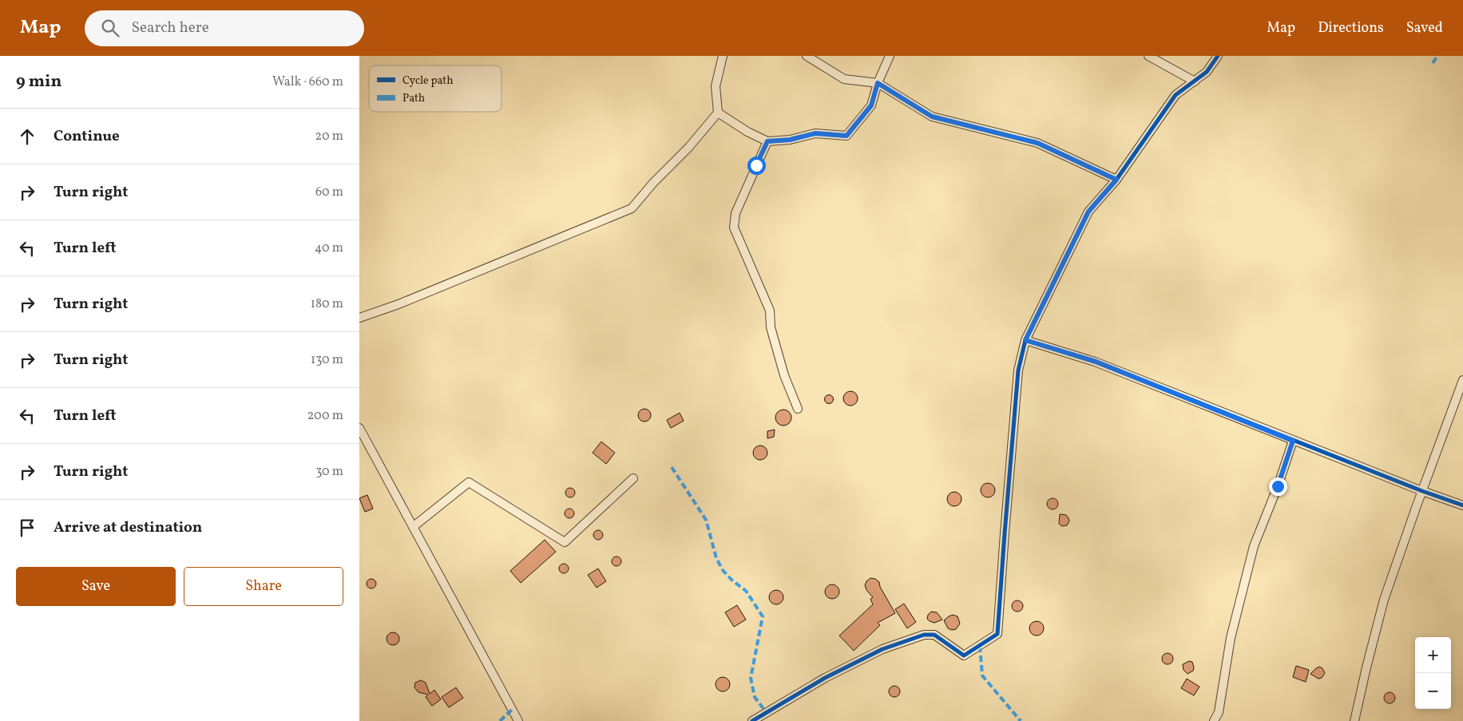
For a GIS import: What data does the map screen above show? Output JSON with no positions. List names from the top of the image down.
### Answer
{
  "legend": ["Cycle path", "Path"],
  "page": {
    "header": "Map",
    "search": "Search here",
    "nav": ["Map", "Directions", "Saved"],
    "heading": ["9 min", "Walk · 660 m"],
    "list": [
      ["Continue", "20 m"],
      ["Turn right", "60 m"],
      ["Turn left", "40 m"],
      ["Turn right", "180 m"],
      ["Turn right", "130 m"],
      ["Turn left", "200 m"],
      ["Turn right", "30 m"],
      "Arrive at destination"
    ],
    "buttons": ["Save", "Share"],
    "map_buttons": ["+", "−"]
  }
}
